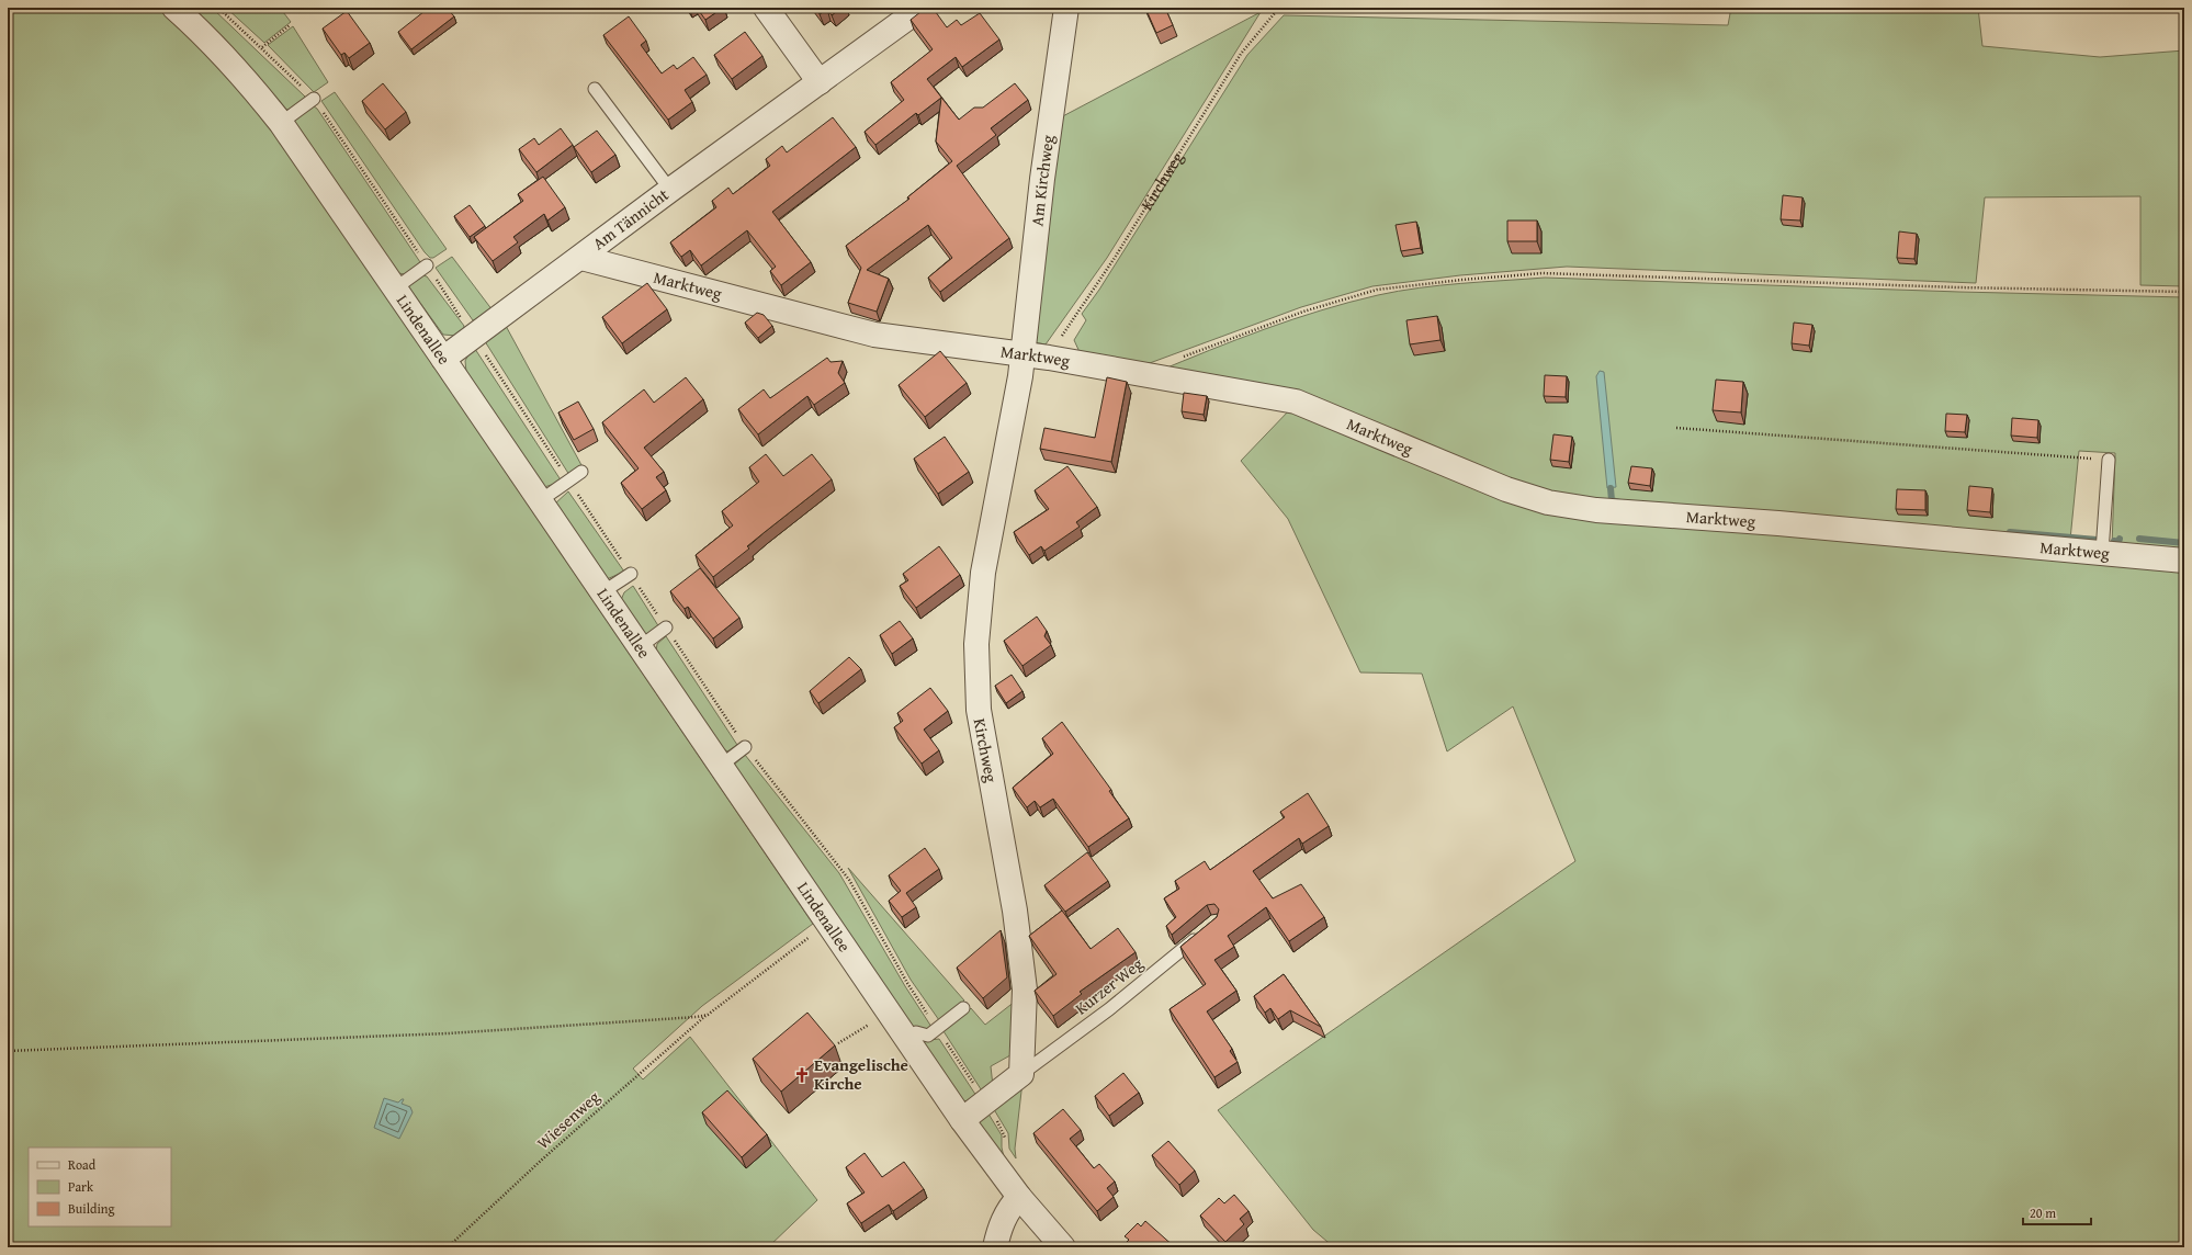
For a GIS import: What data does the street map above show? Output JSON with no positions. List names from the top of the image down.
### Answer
{
  "streets": {
    "street": [
      "Am Kirchweg",
      "Kirchweg",
      "Am Tännicht",
      "Marktweg",
      "Lindenallee"
    ],
    "lane": ["Kurzer Weg"],
    "path": ["Wiesenweg"]
  },
  "crossings": [
    ["Am Kirchweg", "Kirchweg"],
    ["Am Kirchweg", "Marktweg"],
    ["Kirchweg", "Marktweg"],
    ["Kirchweg", "Kurzer Weg"],
    ["Am Tännicht", "Marktweg"],
    ["Am Tännicht", "Lindenallee"],
    ["Lindenallee", "Wiesenweg"]
  ],
  "places": {
    "church": ["Evangelische Kirche"]
  },
  "legend": ["Road", "Park", "Building"],
  "scale_bar": "20 m"
}
